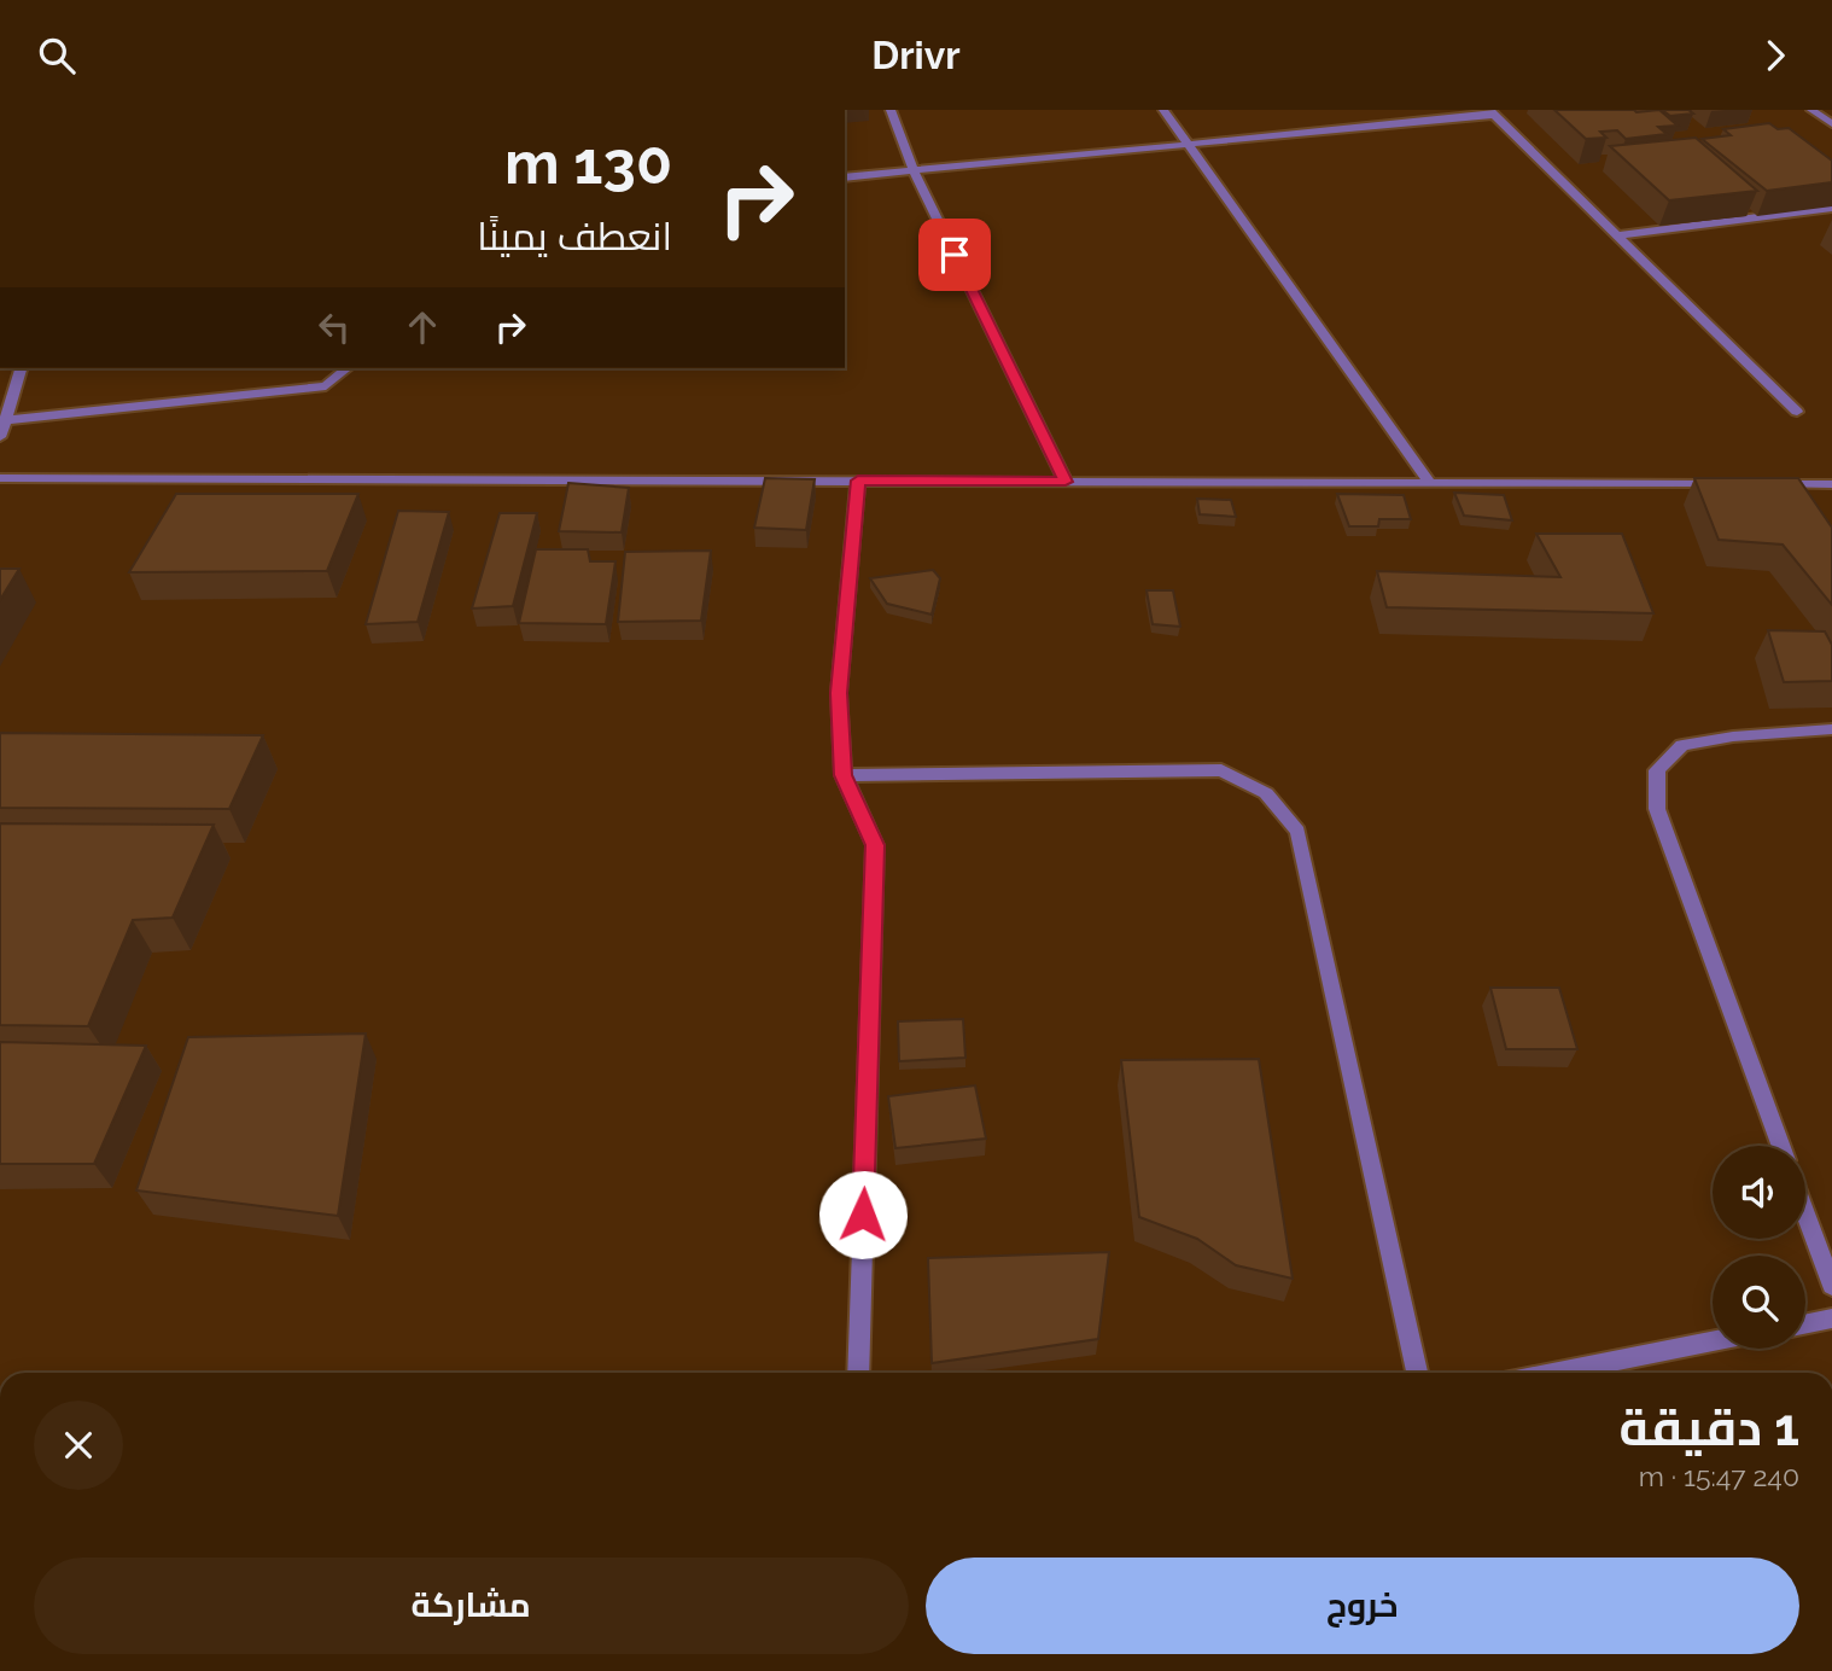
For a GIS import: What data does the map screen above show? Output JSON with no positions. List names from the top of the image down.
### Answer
{
  "page": {
    "header": "Drivr",
    "turn": ["130 m", "انعطف يمينًا"],
    "heading": ["1 دقيقة", "240 m · 15:47"],
    "buttons": ["خروج", "مشاركة"]
  }
}
